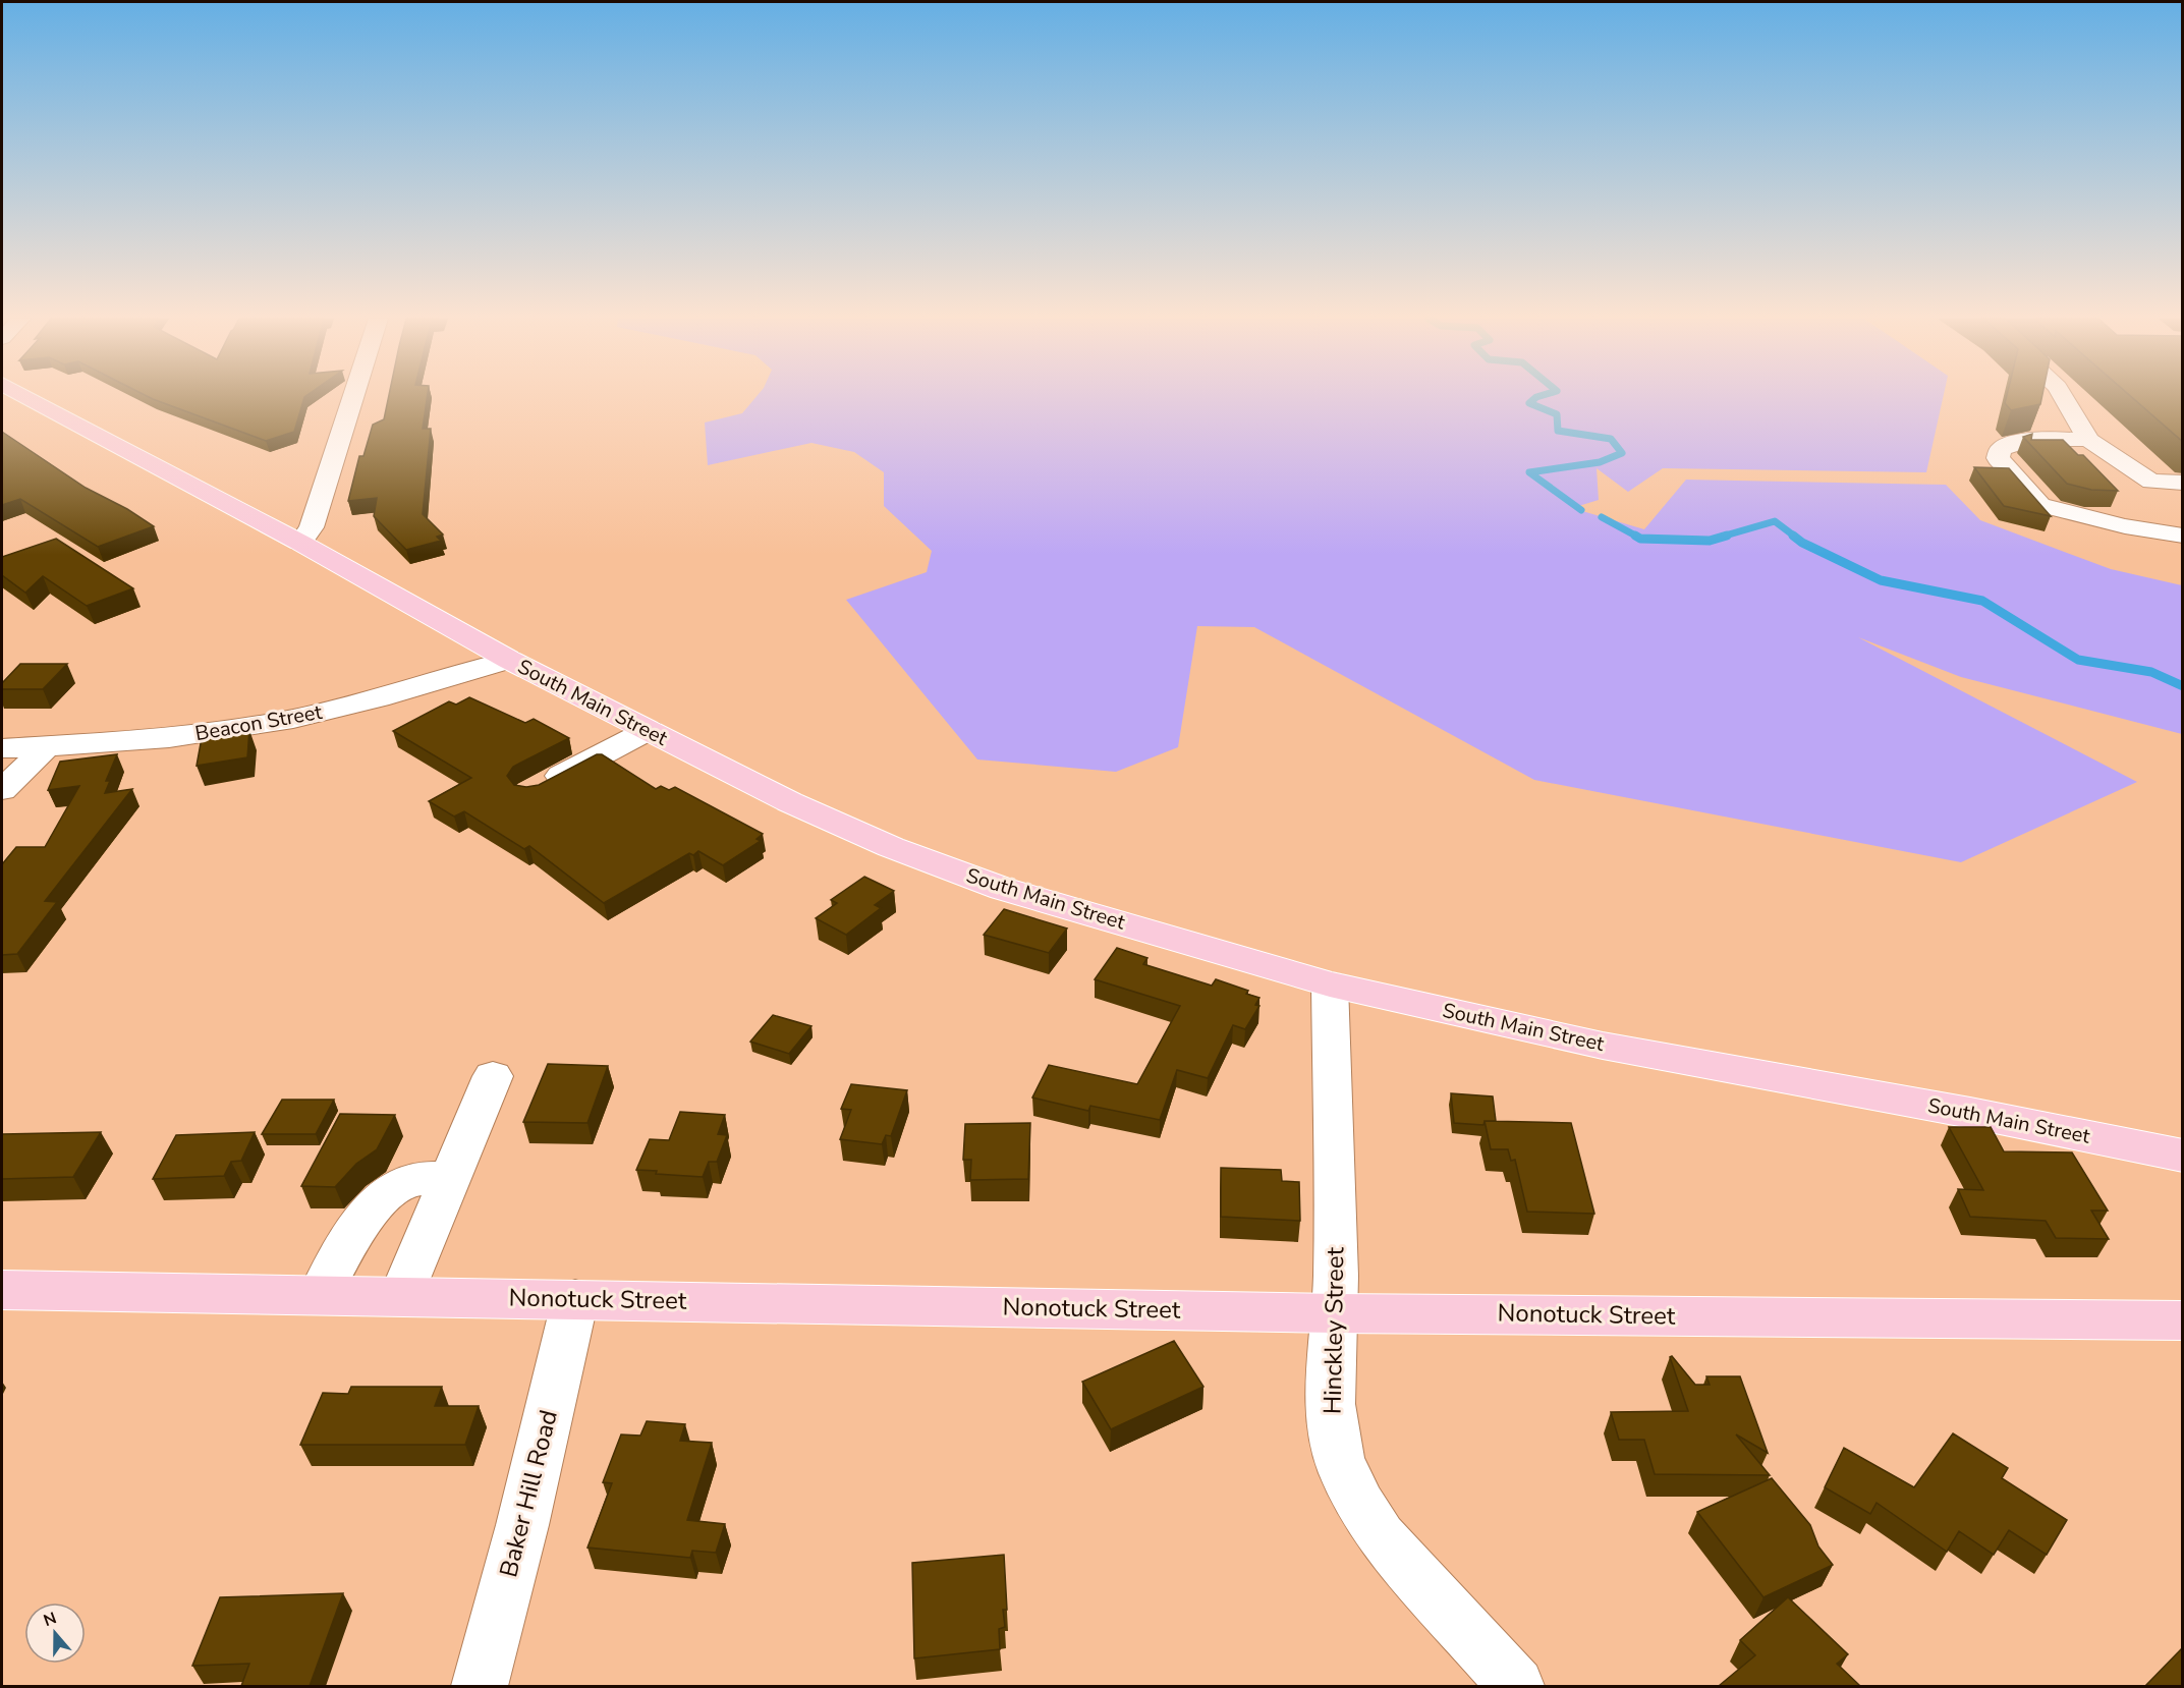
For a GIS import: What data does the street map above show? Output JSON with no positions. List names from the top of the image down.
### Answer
{
  "streets": {
    "main road": ["South Main Street", "Nonotuck Street"],
    "street": ["Beacon Street", "Hinckley Street", "Baker Hill Road"]
  },
  "crossings": [
    ["South Main Street", "Beacon Street"],
    ["South Main Street", "Hinckley Street"],
    ["Nonotuck Street", "Hinckley Street"],
    ["Nonotuck Street", "Baker Hill Road"]
  ],
  "north": "top"
}
